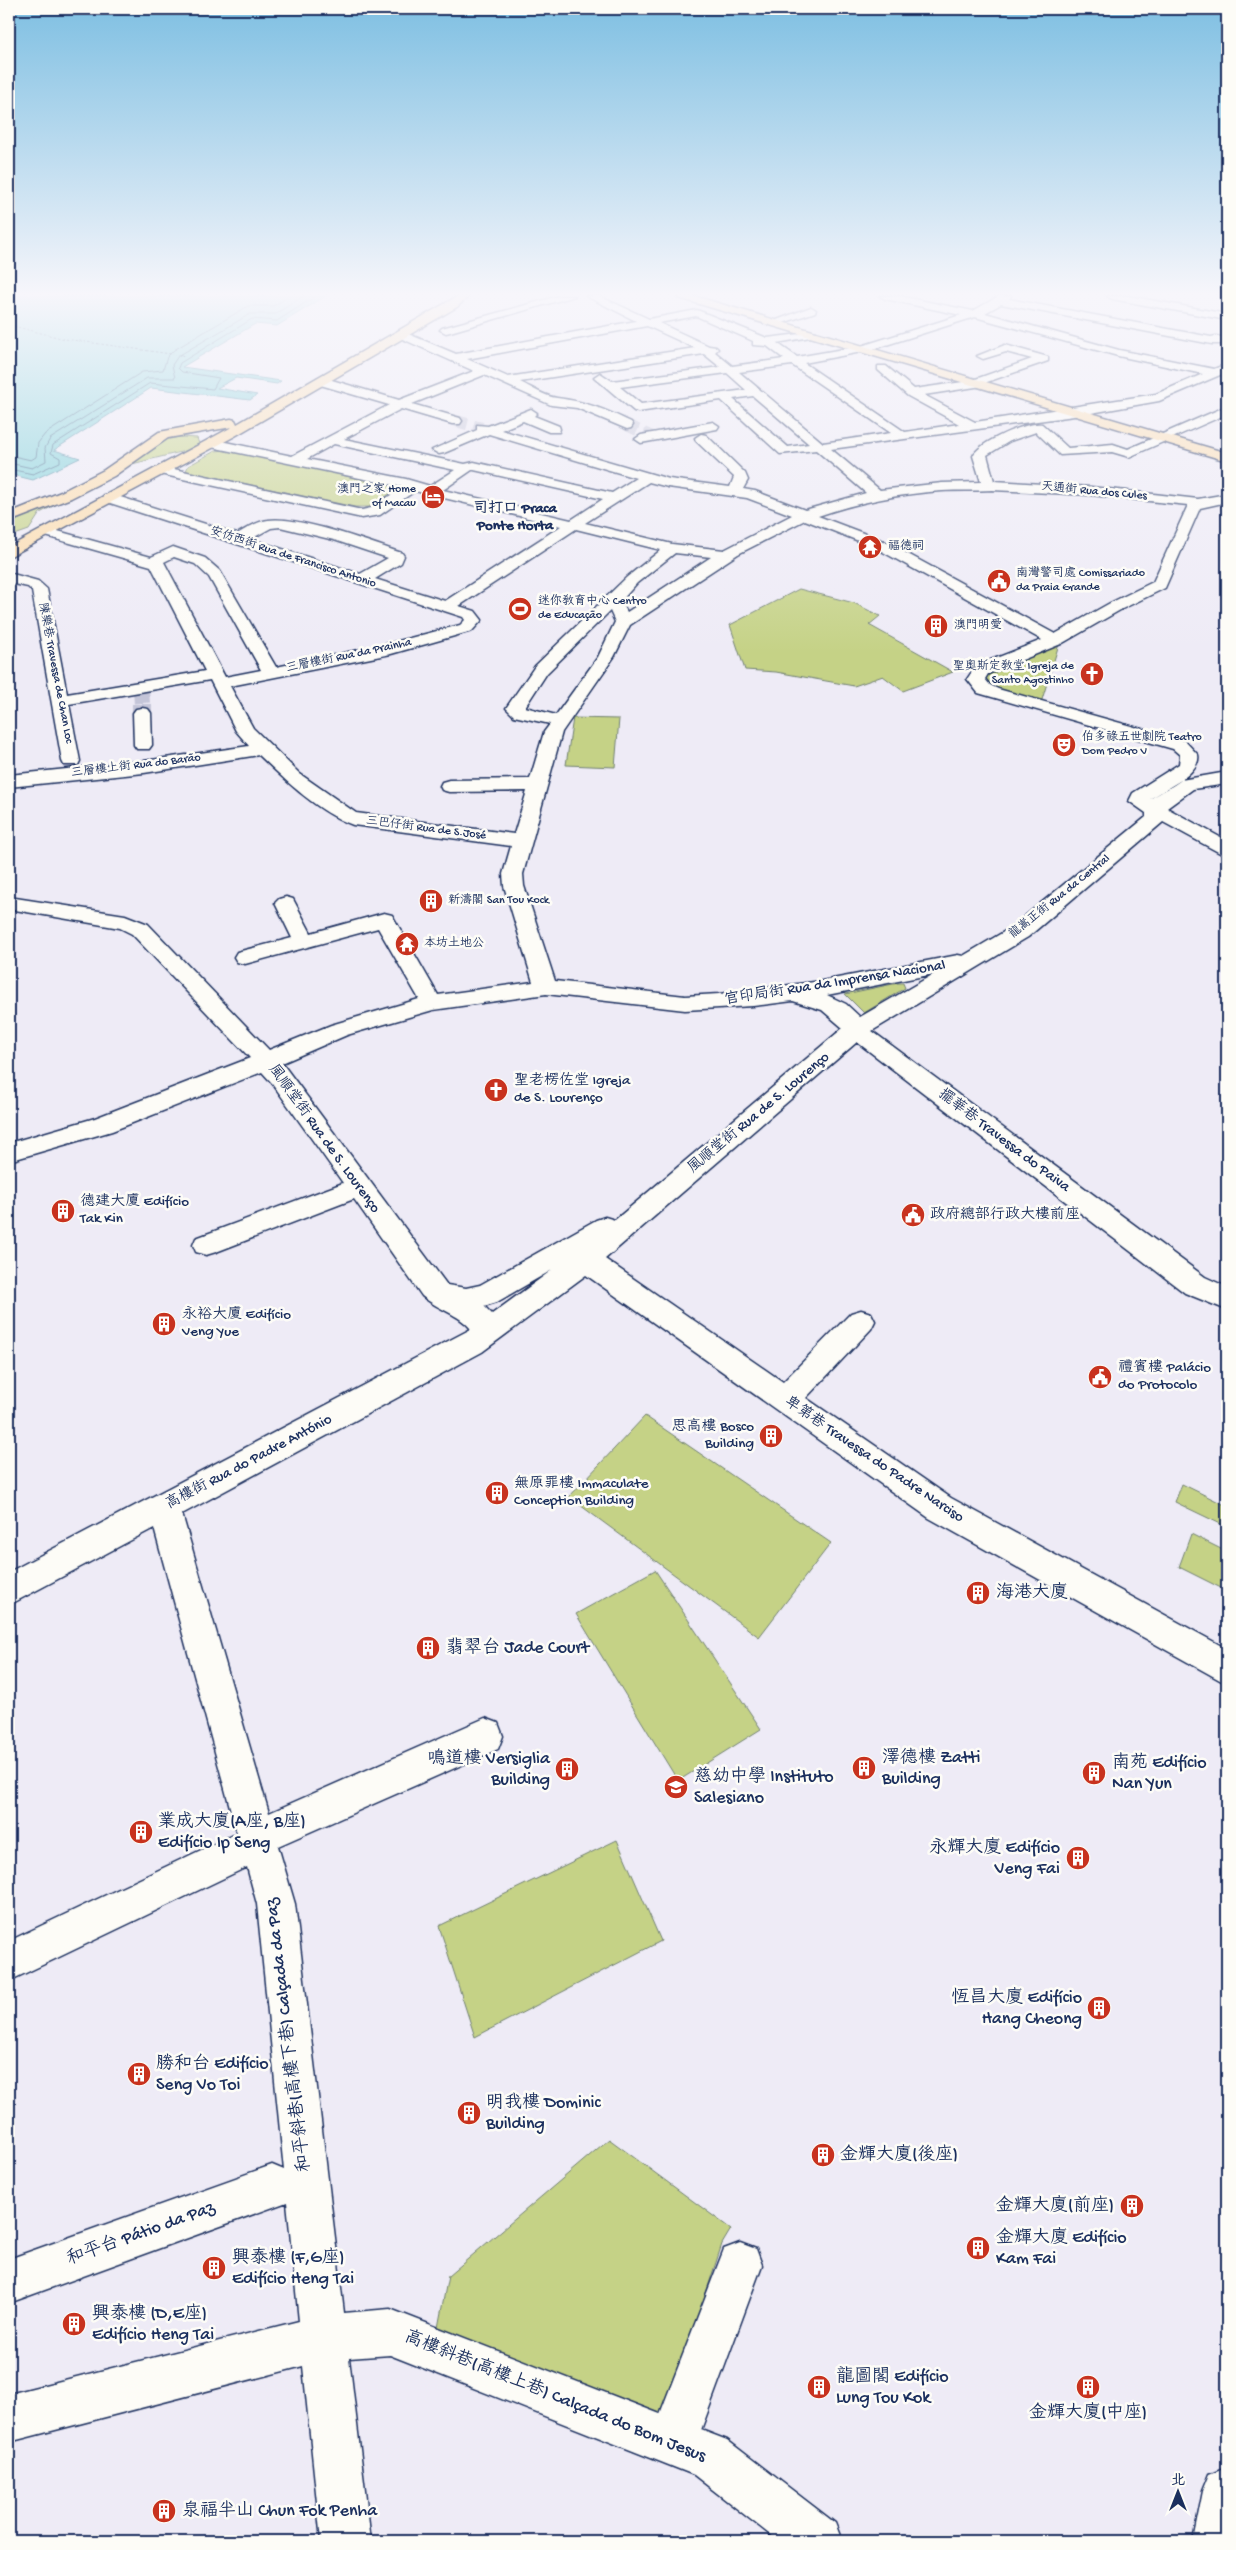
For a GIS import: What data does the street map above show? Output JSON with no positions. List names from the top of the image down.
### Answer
{
  "streets": {
    "street": [
      "天通街 Rua dos Cules",
      "安仿西街 Rua de Francisco Antonio",
      "三層樓街 Rua da Prainha",
      "陳樂巷 Travessa de Chan Loc",
      "三層樓上街 Rua do Barão",
      "三巴仔街 Rua de S.José",
      "龍嵩正街 Rua da Central",
      "官印局街 Rua da Imprensa Nacional",
      "風順堂街 Rua de S. Lourenço",
      "擺華巷 Travessa do Paiva",
      "卑第巷 Travessa do Padre Narciso",
      "高樓街 Rua do Padre António",
      "和平斜巷(高樓下巷) Calçada da Paz",
      "和平台 Pátio da Paz",
      "高樓斜巷(高樓上巷) Calçada do Bom Jesus"
    ]
  },
  "crossings": [
    ["安仿西街 Rua de Francisco Antonio", "三層樓街 Rua da Prainha"],
    ["三層樓街 Rua da Prainha", "陳樂巷 Travessa de Chan Loc"],
    ["三層樓街 Rua da Prainha", "三巴仔街 Rua de S.José"],
    ["三層樓上街 Rua do Barão", "三巴仔街 Rua de S.José"],
    ["龍嵩正街 Rua da Central", "官印局街 Rua da Imprensa Nacional"],
    ["龍嵩正街 Rua da Central", "風順堂街 Rua de S. Lourenço"],
    ["龍嵩正街 Rua da Central", "擺華巷 Travessa do Paiva"],
    ["官印局街 Rua da Imprensa Nacional", "風順堂街 Rua de S. Lourenço"],
    ["官印局街 Rua da Imprensa Nacional", "擺華巷 Travessa do Paiva"],
    ["風順堂街 Rua de S. Lourenço", "擺華巷 Travessa do Paiva"],
    ["風順堂街 Rua de S. Lourenço", "卑第巷 Travessa do Padre Narciso"],
    ["風順堂街 Rua de S. Lourenço", "高樓街 Rua do Padre António"],
    ["高樓街 Rua do Padre António", "和平斜巷(高樓下巷) Calçada da Paz"],
    ["和平斜巷(高樓下巷) Calçada da Paz", "高樓斜巷(高樓上巷) Calçada do Bom Jesus"]
  ],
  "districts": ["司打口 Praca Ponte Horta"],
  "places": {
    "hotel": ["澳門之家 Home of Macau"],
    "temple": ["福德祠", "本坊土地公"],
    "public building": ["南灣警司處 Comissariado da Praia Grande", "政府總部行政大樓前座", "禮賓樓 Palácio do Protocolo"],
    "sports": ["迷你教育中心 Centro de Educação"],
    "building": [
      "澳門明愛",
      "新濤閣 San Tou Kock",
      "德建大廈 Edifício Tak Kin",
      "永裕大廈 Edifício Veng Yue",
      "思高樓 Bosco Building",
      "無原罪樓 Immaculate Conception Building",
      "海港大廈",
      "翡翠台 Jade Court",
      "澤德樓 Zatti Building",
      "鳴道樓 Versiglia Building",
      "南苑 Edifício Nan Yun",
      "業成大廈(A座, B座) Edifício Ip Seng",
      "永輝大廈 Edifício Veng Fai",
      "恆昌大廈 Edifício Hang Cheong",
      "勝和台 Edifício Seng Vo Toi",
      "明我樓 Dominic Building",
      "金輝大廈(後座)",
      "金輝大廈(前座)",
      "金輝大廈 Edifício Kam Fai",
      "興泰樓 (F,G座) Edifício Heng Tai",
      "興泰樓 (D,E座) Edifício Heng Tai",
      "龍圖閣 Edifício Lung Tou Kok",
      "金輝大廈(中座)",
      "泉福半山 Chun Fok Penha"
    ],
    "church": ["聖奧斯定教堂 Igreja de Santo Agostinho", "聖老楞佐堂 Igreja de S. Lourenço"],
    "theatre": ["伯多祿五世劇院 Teatro Dom Pedro V"],
    "school or university": ["慈幼中學 Instituto Salesiano"]
  },
  "north": "top"
}
